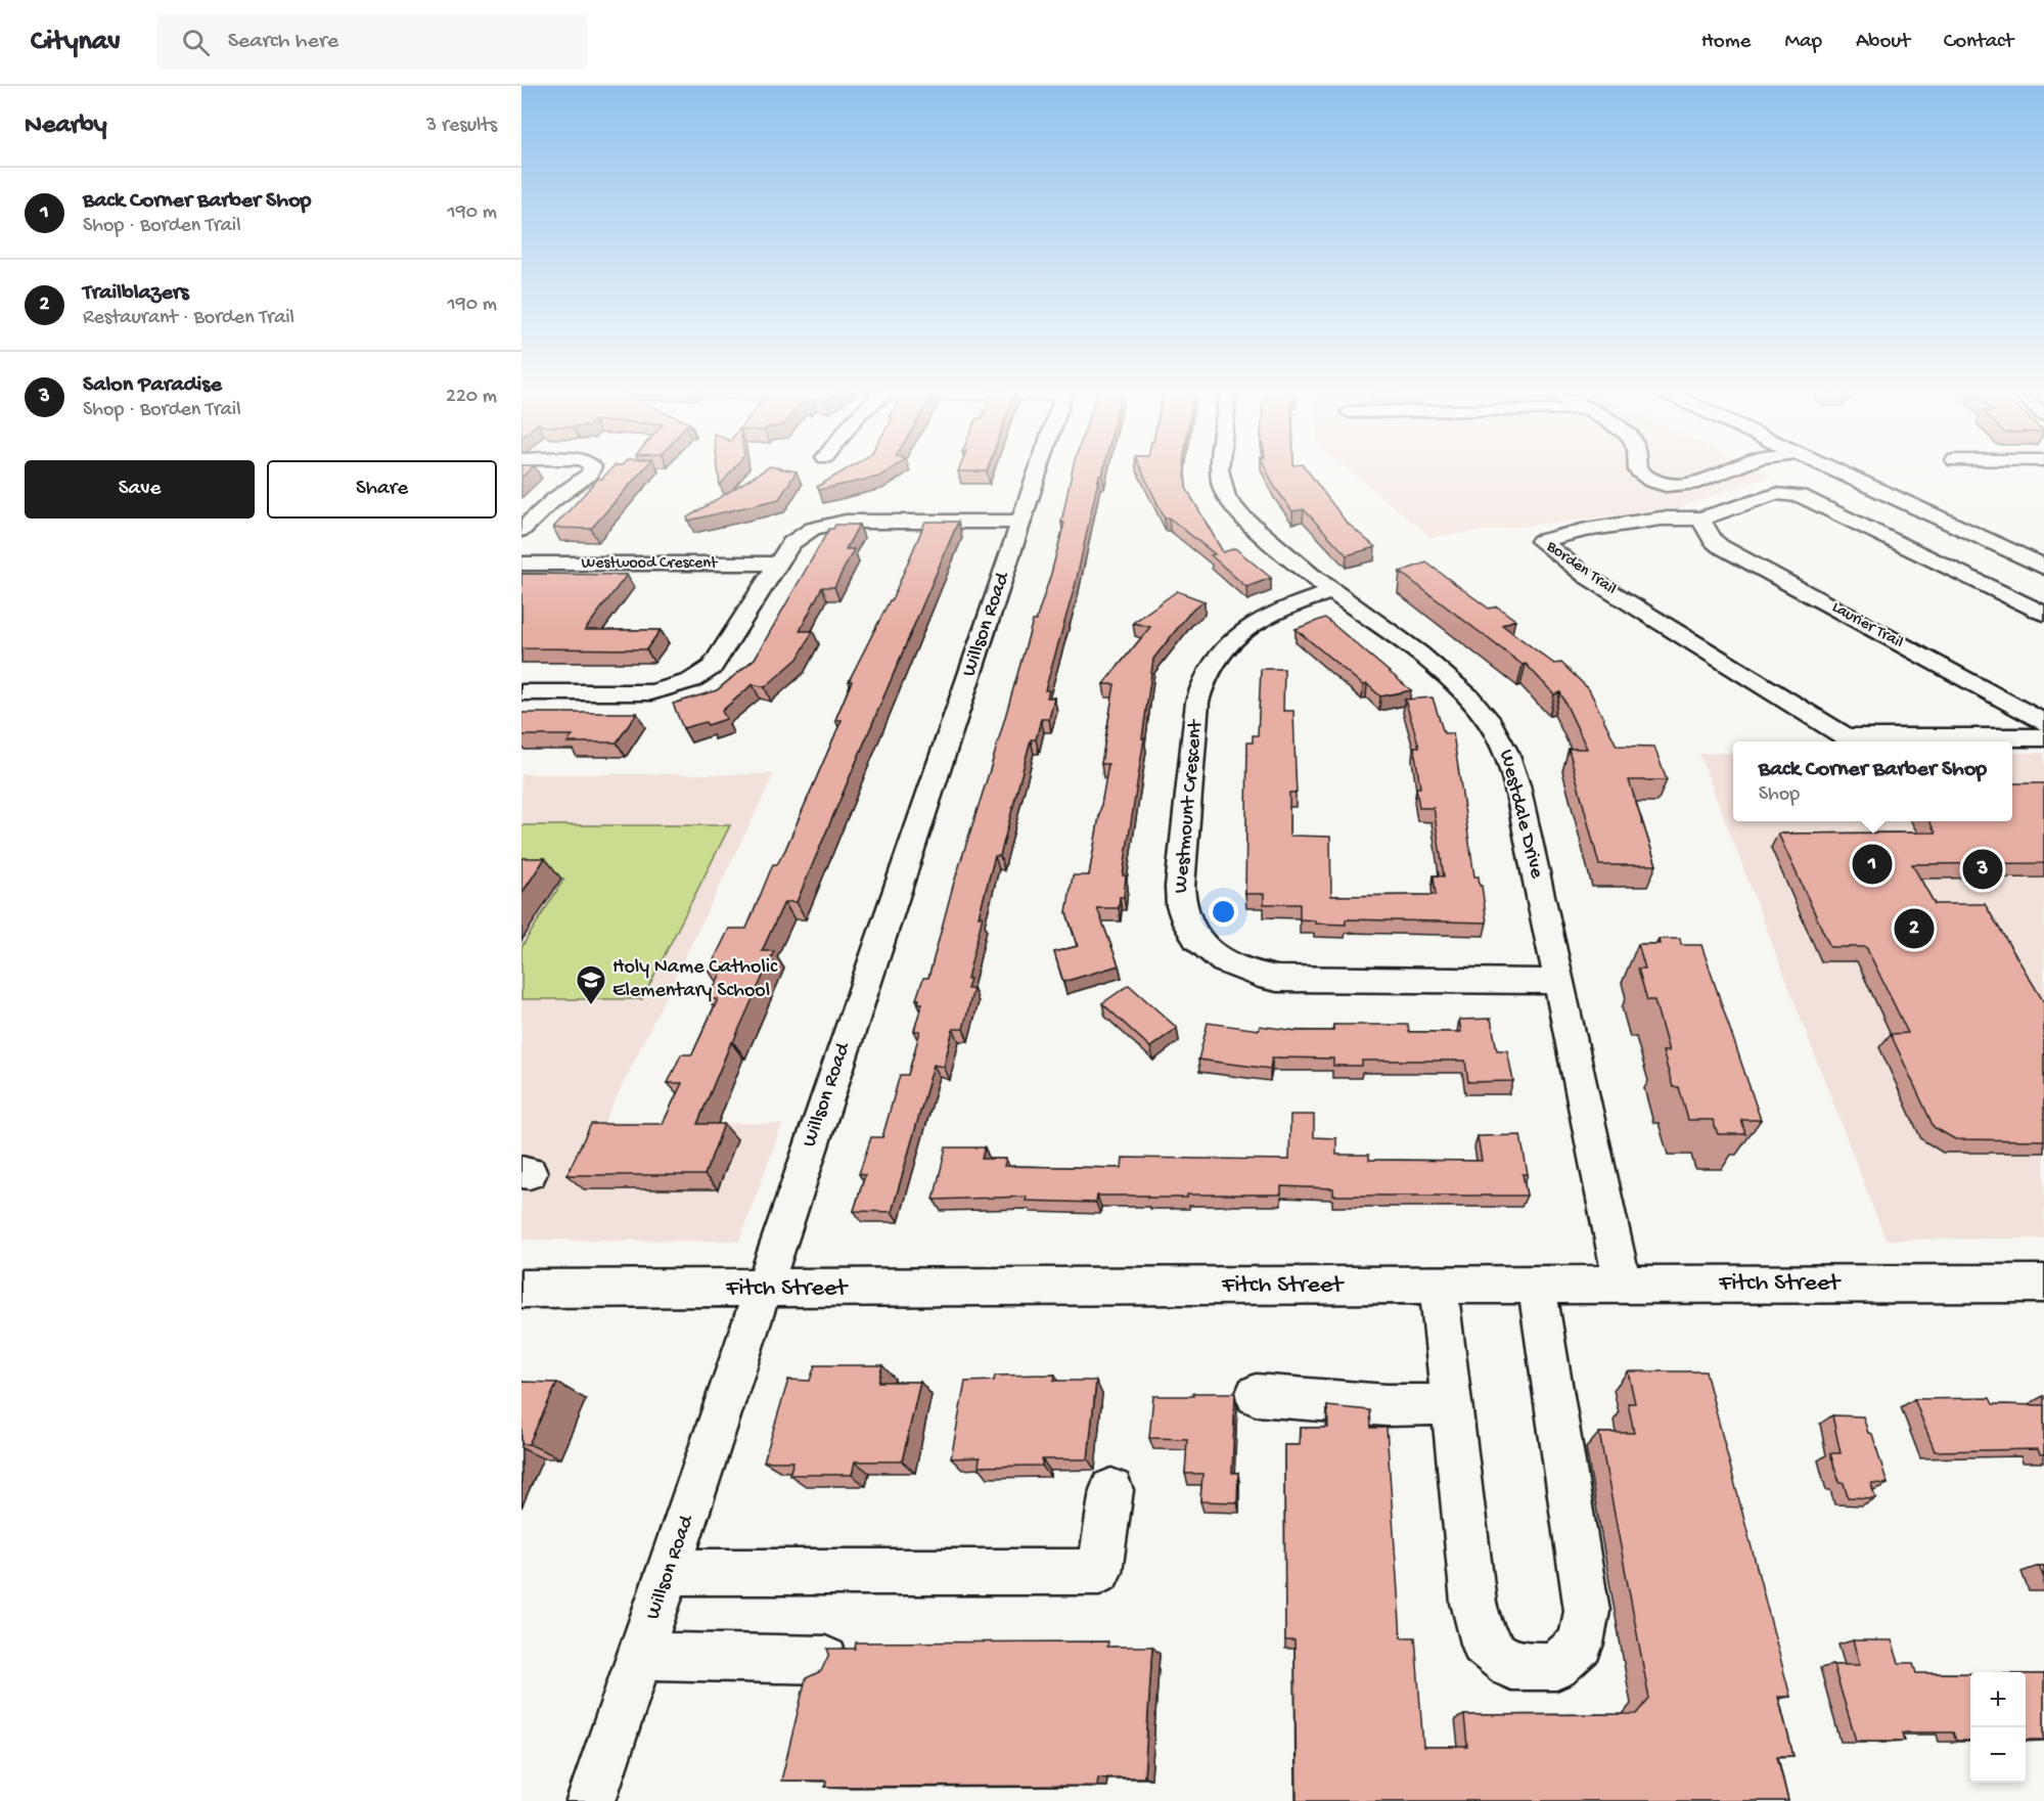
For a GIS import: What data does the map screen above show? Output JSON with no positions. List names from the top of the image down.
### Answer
{
  "streets": {
    "street": [
      "Westwood Crescent",
      "Borden Trail",
      "Willson Road",
      "Laurier Trail",
      "Westmount Crescent",
      "Westdale Drive",
      "Fitch Street"
    ]
  },
  "crossings": [
    ["Borden Trail", "Laurier Trail"],
    ["Willson Road", "Fitch Street"],
    ["Westmount Crescent", "Westdale Drive"],
    ["Westdale Drive", "Fitch Street"]
  ],
  "places": {
    "school or university": ["Holy Name Catholic Elementary School"]
  },
  "page": {
    "header": "Citynav",
    "search": "Search here",
    "nav": [
      "Home",
      "Map",
      "About",
      "Contact"
    ],
    "heading": ["Nearby", "3 results"],
    "list": [
      {
        "mark": "1",
        "name": "Back Corner Barber Shop",
        "note": "Shop · Borden Trail",
        "value": "190 m"
      },
      {
        "mark": "2",
        "name": "Trailblazers",
        "note": "Restaurant · Borden Trail",
        "value": "190 m"
      },
      {
        "mark": "3",
        "name": "Salon Paradise",
        "note": "Shop · Borden Trail",
        "value": "220 m"
      }
    ],
    "buttons": ["Save", "Share"],
    "popup": ["Back Corner Barber Shop", "Shop"],
    "pins": ["1", "3", "2"],
    "map_buttons": ["+", "−"]
  }
}
